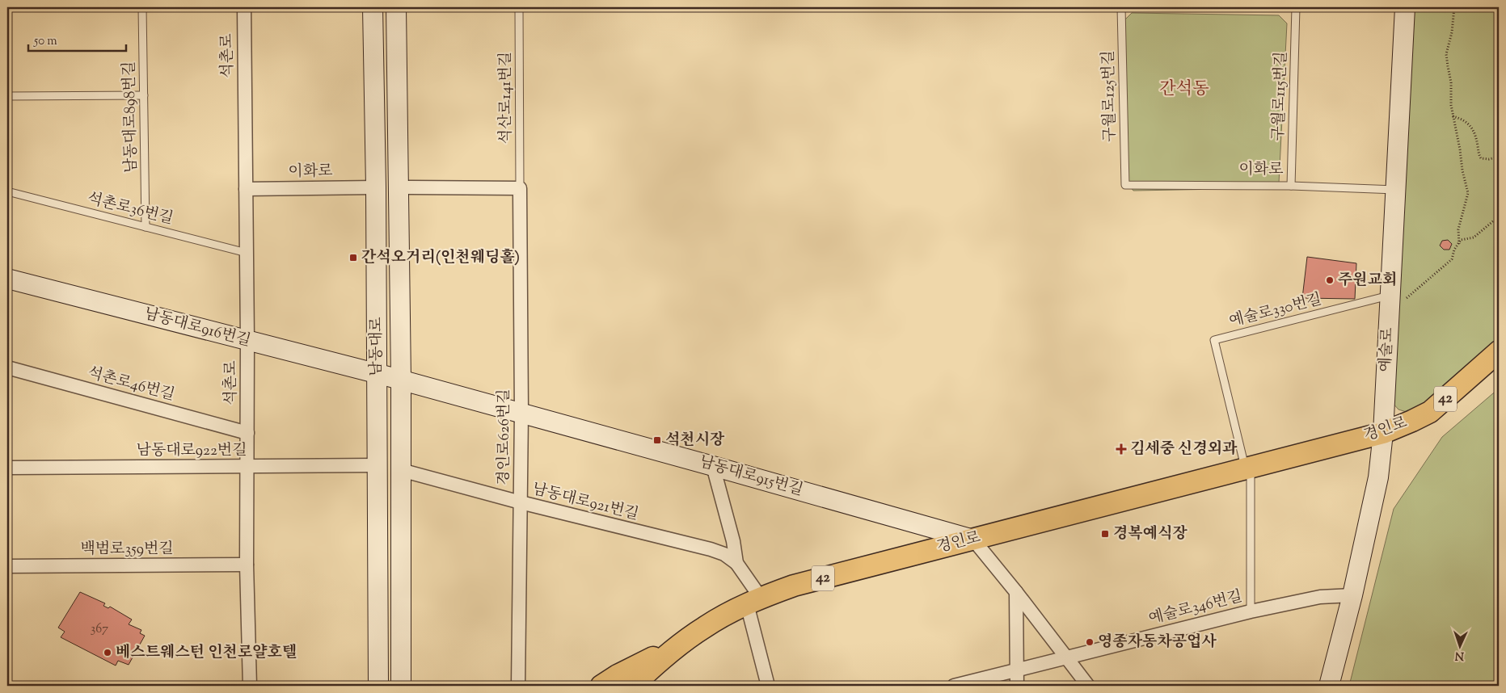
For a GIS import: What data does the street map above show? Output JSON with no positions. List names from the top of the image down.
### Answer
{
  "streets": {
    "main road": [
      "남동대로916번길",
      "남동대로",
      "예술로",
      "42",
      "경인로",
      "남동대로915번길"
    ],
    "street": [
      "석촌로",
      "이화로",
      "석촌로46번길",
      "경인로626번길",
      "남동대로922번길",
      "남동대로921번길",
      "백범로359번길",
      "예술로346번길"
    ],
    "lane": [
      "구월로125번길",
      "구월로115번길",
      "석산로141번길",
      "남동대로898번길",
      "석촌로36번길",
      "예술로330번길"
    ]
  },
  "crossings": [
    ["석촌로", "이화로"],
    ["석촌로", "석촌로36번길"],
    ["석촌로", "남동대로916번길"],
    ["석촌로", "석촌로46번길"],
    ["석촌로", "남동대로922번길"],
    ["석촌로", "백범로359번길"],
    ["구월로125번길", "이화로"],
    ["구월로115번길", "이화로"],
    ["석산로141번길", "경인로626번길"],
    ["남동대로898번길", "석촌로36번길"],
    ["이화로", "남동대로"],
    ["이화로", "예술로"],
    ["예술로330번길", "예술로"],
    ["예술로330번길", "경인로"],
    ["남동대로916번길", "남동대로"],
    ["남동대로916번길", "남동대로915번길"],
    ["남동대로", "남동대로922번길"],
    ["남동대로", "남동대로915번길"],
    ["예술로", "경인로"],
    ["예술로", "예술로346번길"],
    ["경인로", "남동대로915번길"],
    ["경인로626번길", "남동대로915번길"],
    ["경인로626번길", "남동대로921번길"]
  ],
  "districts": ["간석동"],
  "places": {
    "transit": ["간석오거리(인천웨딩홀)", "석천시장", "경복예식장"],
    "other": ["주원교회", "영종자동차공업사", "베스트웨스턴 인천로얄호텔"],
    "health": ["김세중 신경외과"]
  },
  "house_numbers": ["367"],
  "scale_bar": "50 m",
  "north": "bottom"
}
